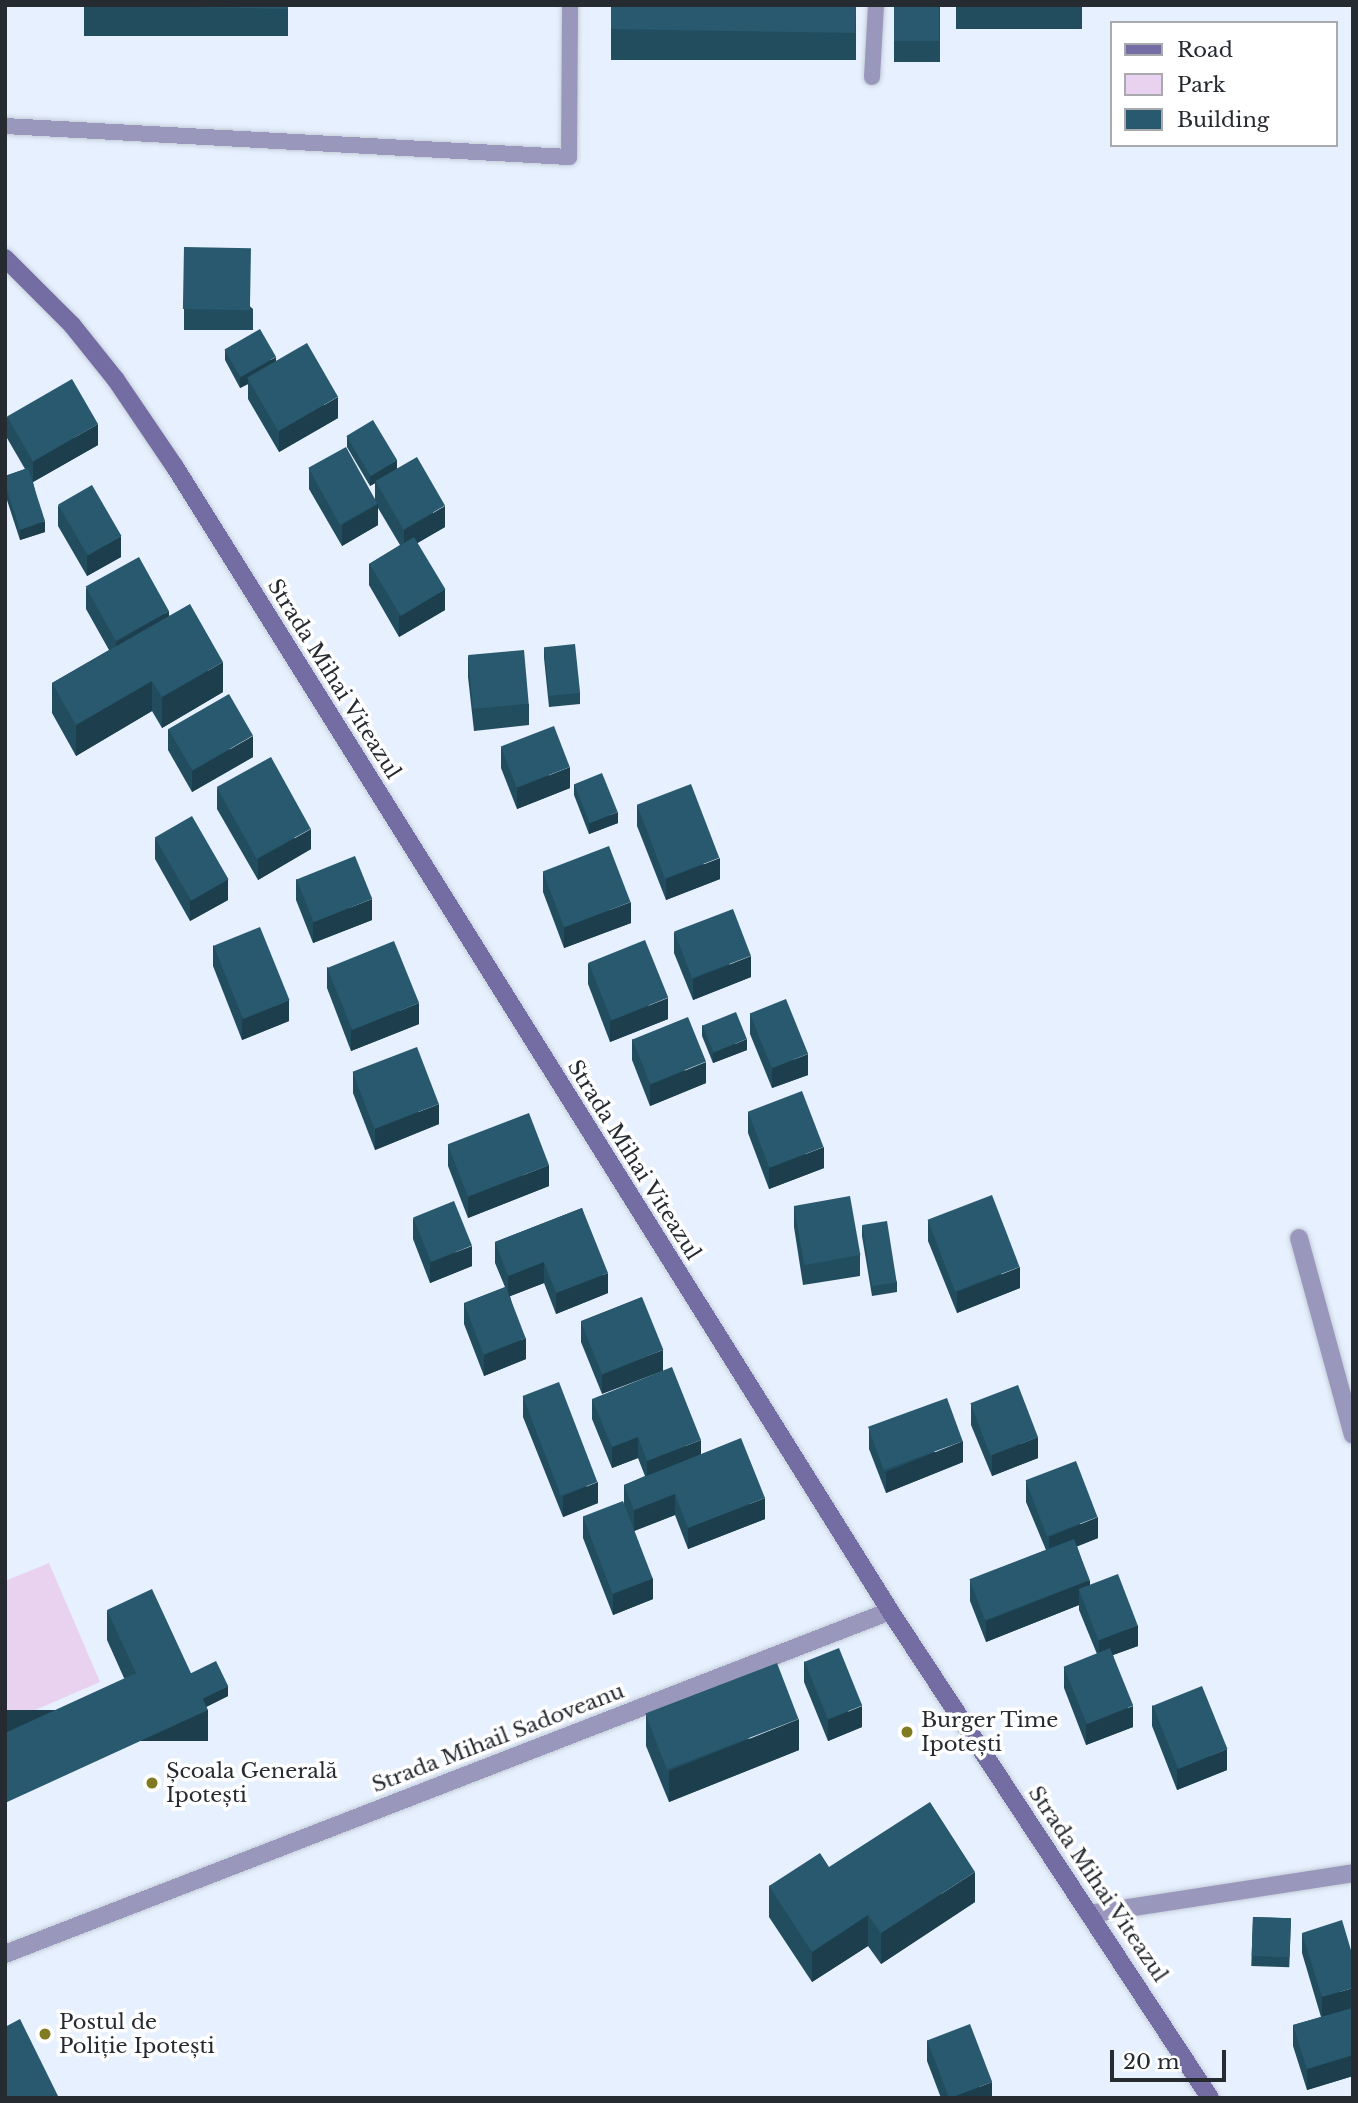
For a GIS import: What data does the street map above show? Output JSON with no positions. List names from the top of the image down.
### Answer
{
  "streets": {
    "main road": ["Strada Mihai Viteazul"],
    "street": ["Strada Mihail Sadoveanu"]
  },
  "crossings": [
    ["Strada Mihai Viteazul", "Strada Mihail Sadoveanu"]
  ],
  "places": ["Burger Time Ipotești", "Școala Generală Ipotești", "Postul de Poliție Ipotești"],
  "legend": ["Road", "Park", "Building"],
  "scale_bar": "20 m"
}
